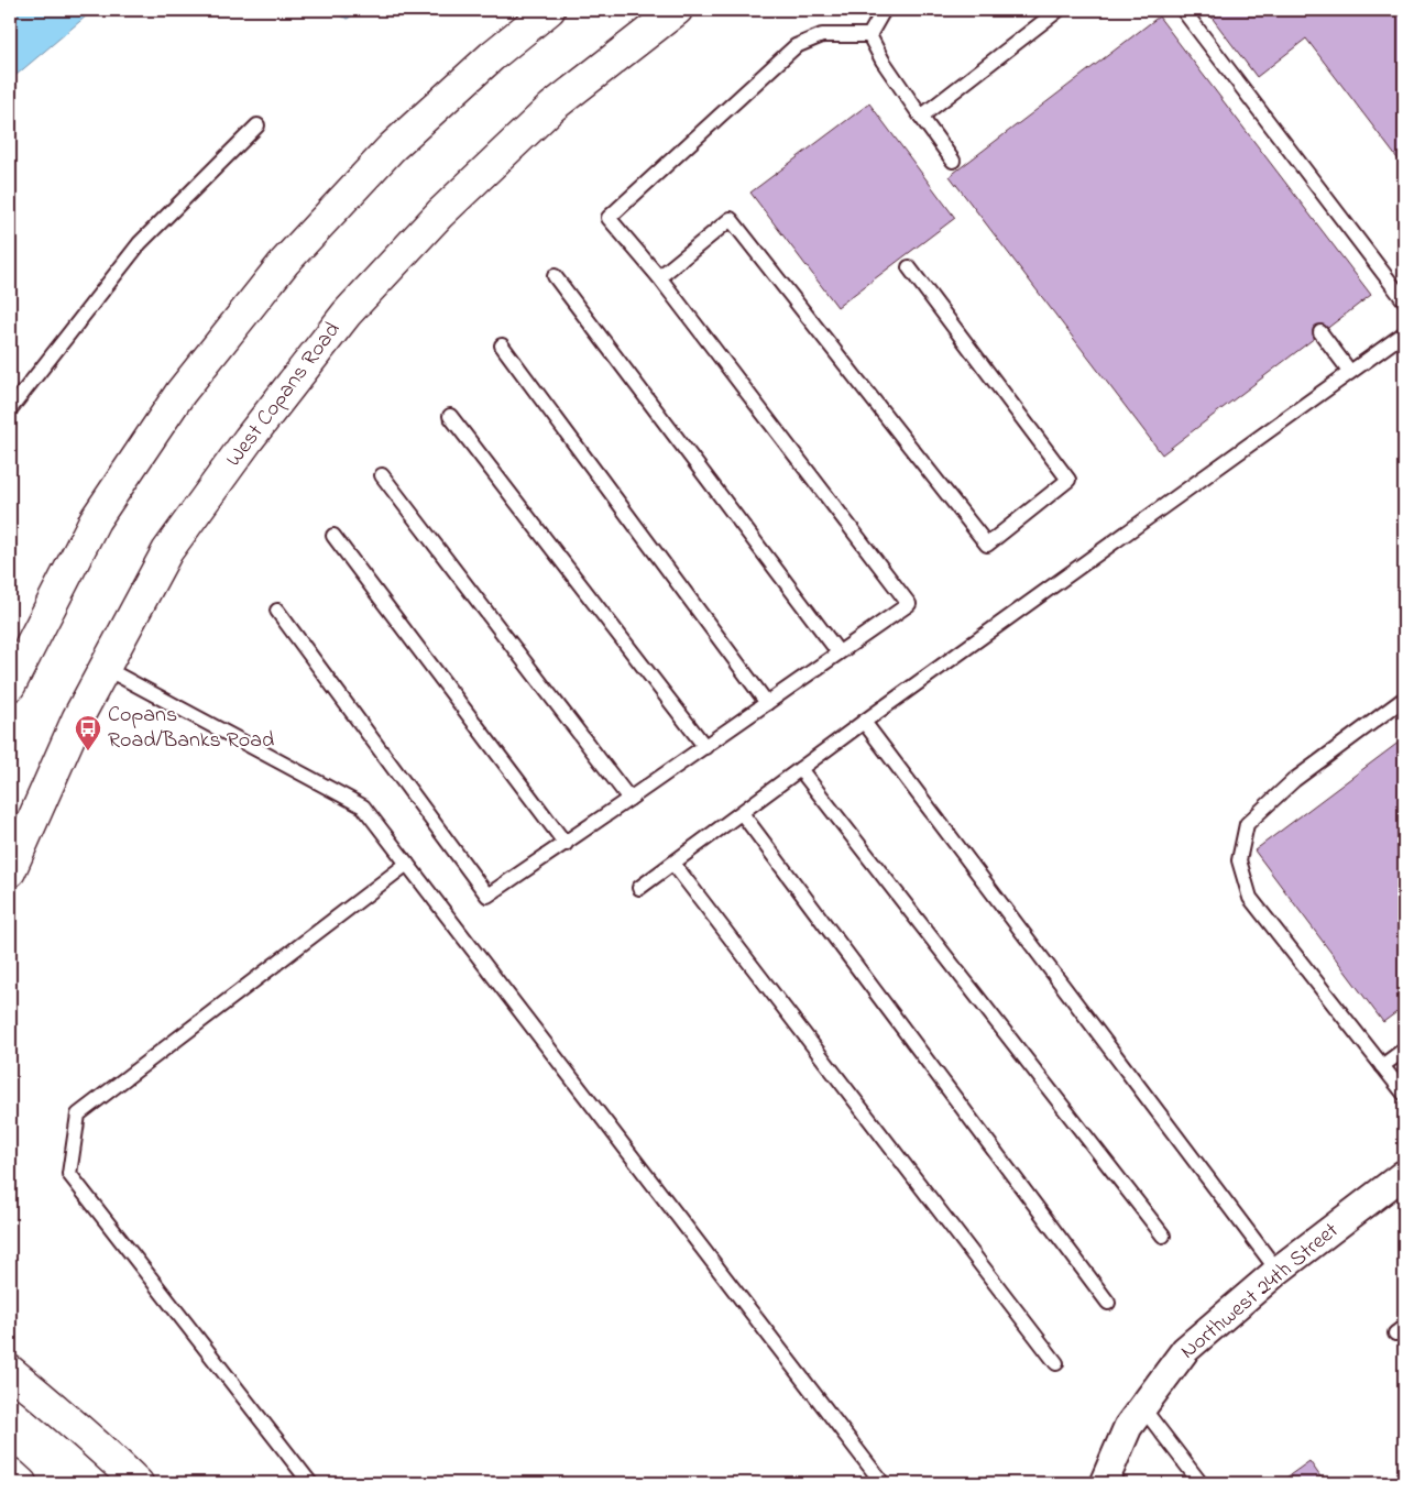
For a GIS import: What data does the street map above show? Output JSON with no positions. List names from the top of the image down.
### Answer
{
  "streets": {
    "main road": ["West Copans Road"],
    "street": ["Northwest 24th Street"]
  },
  "places": {
    "bus stop": ["Copans Road/Banks Road"]
  }
}
